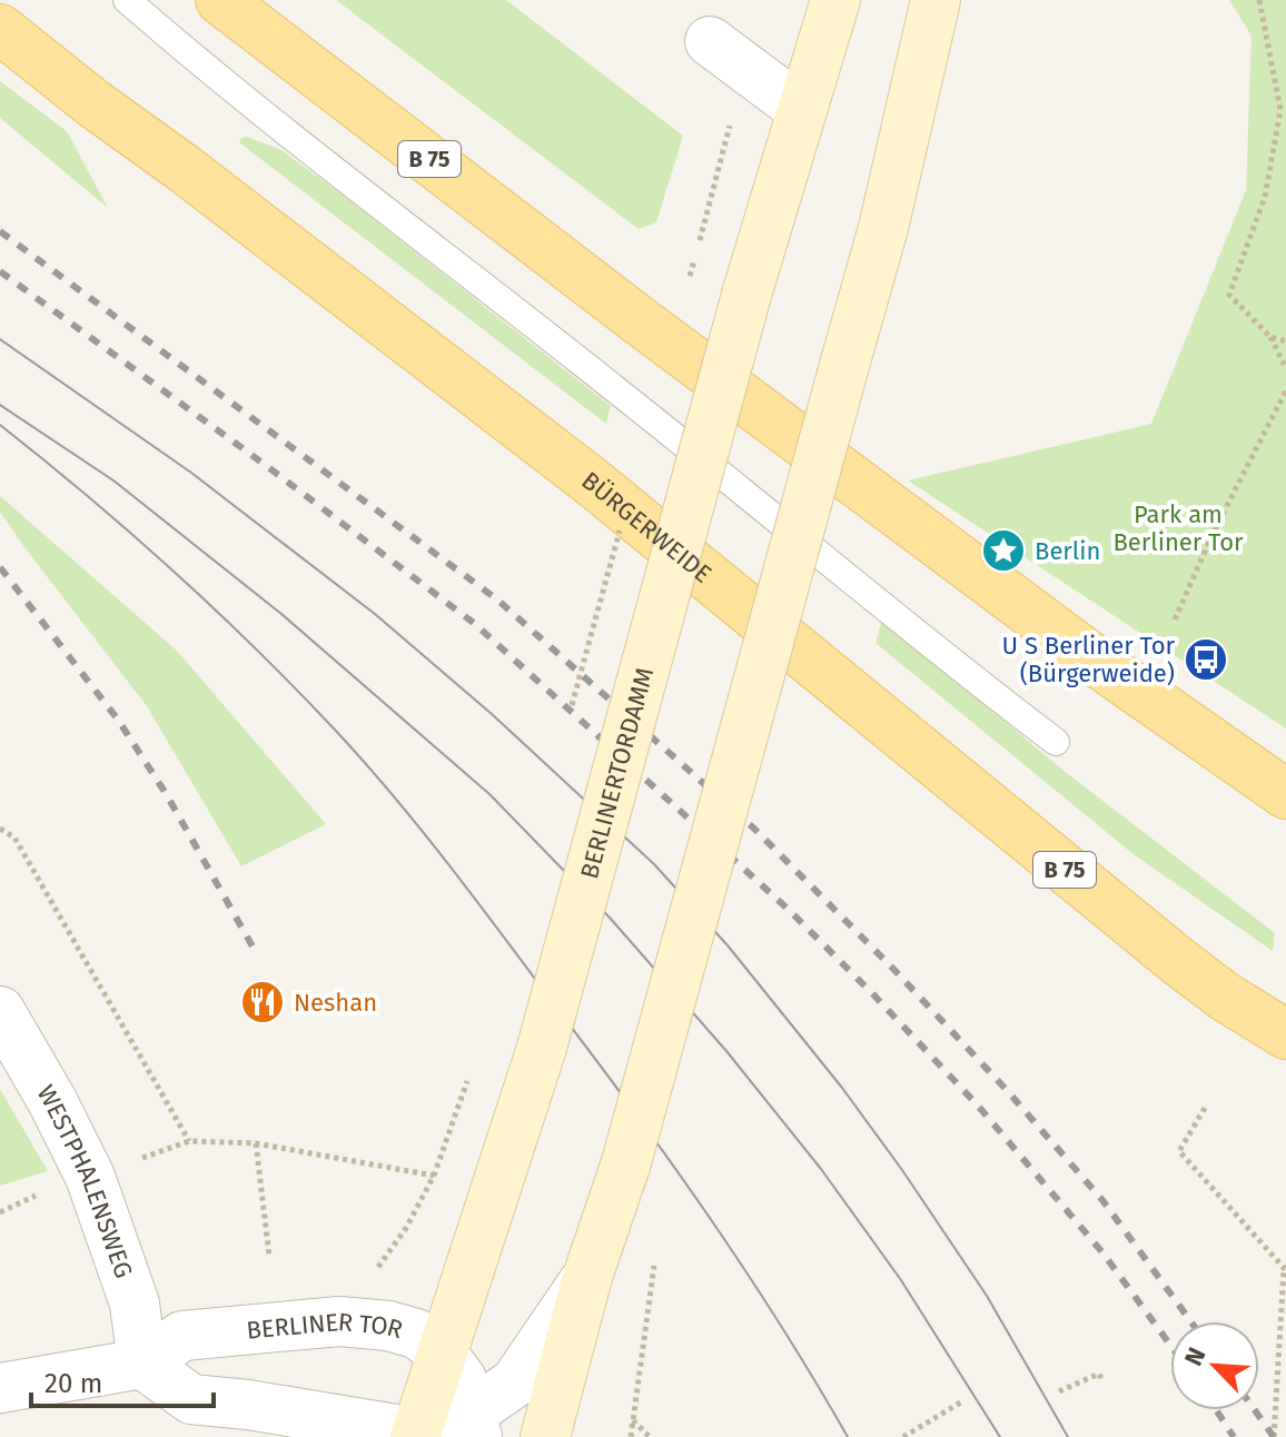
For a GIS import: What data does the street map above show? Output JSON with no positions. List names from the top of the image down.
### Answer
{
  "streets": {
    "main road": ["B 75", "BÜRGERWEIDE", "BERLINERTORDAMM"],
    "street": ["WESTPHALENSWEG", "BERLINER TOR"]
  },
  "crossings": [
    ["BERLINERTORDAMM", "BERLINER TOR"],
    ["WESTPHALENSWEG", "BERLINER TOR"]
  ],
  "parks": ["Park am Berliner Tor"],
  "places": {
    "place": ["Berlin"],
    "bus stop": ["U S Berliner Tor (Bürgerweide)"],
    "restaurant": ["Neshan"]
  },
  "scale_bar": "20 m",
  "north": "top left"
}
